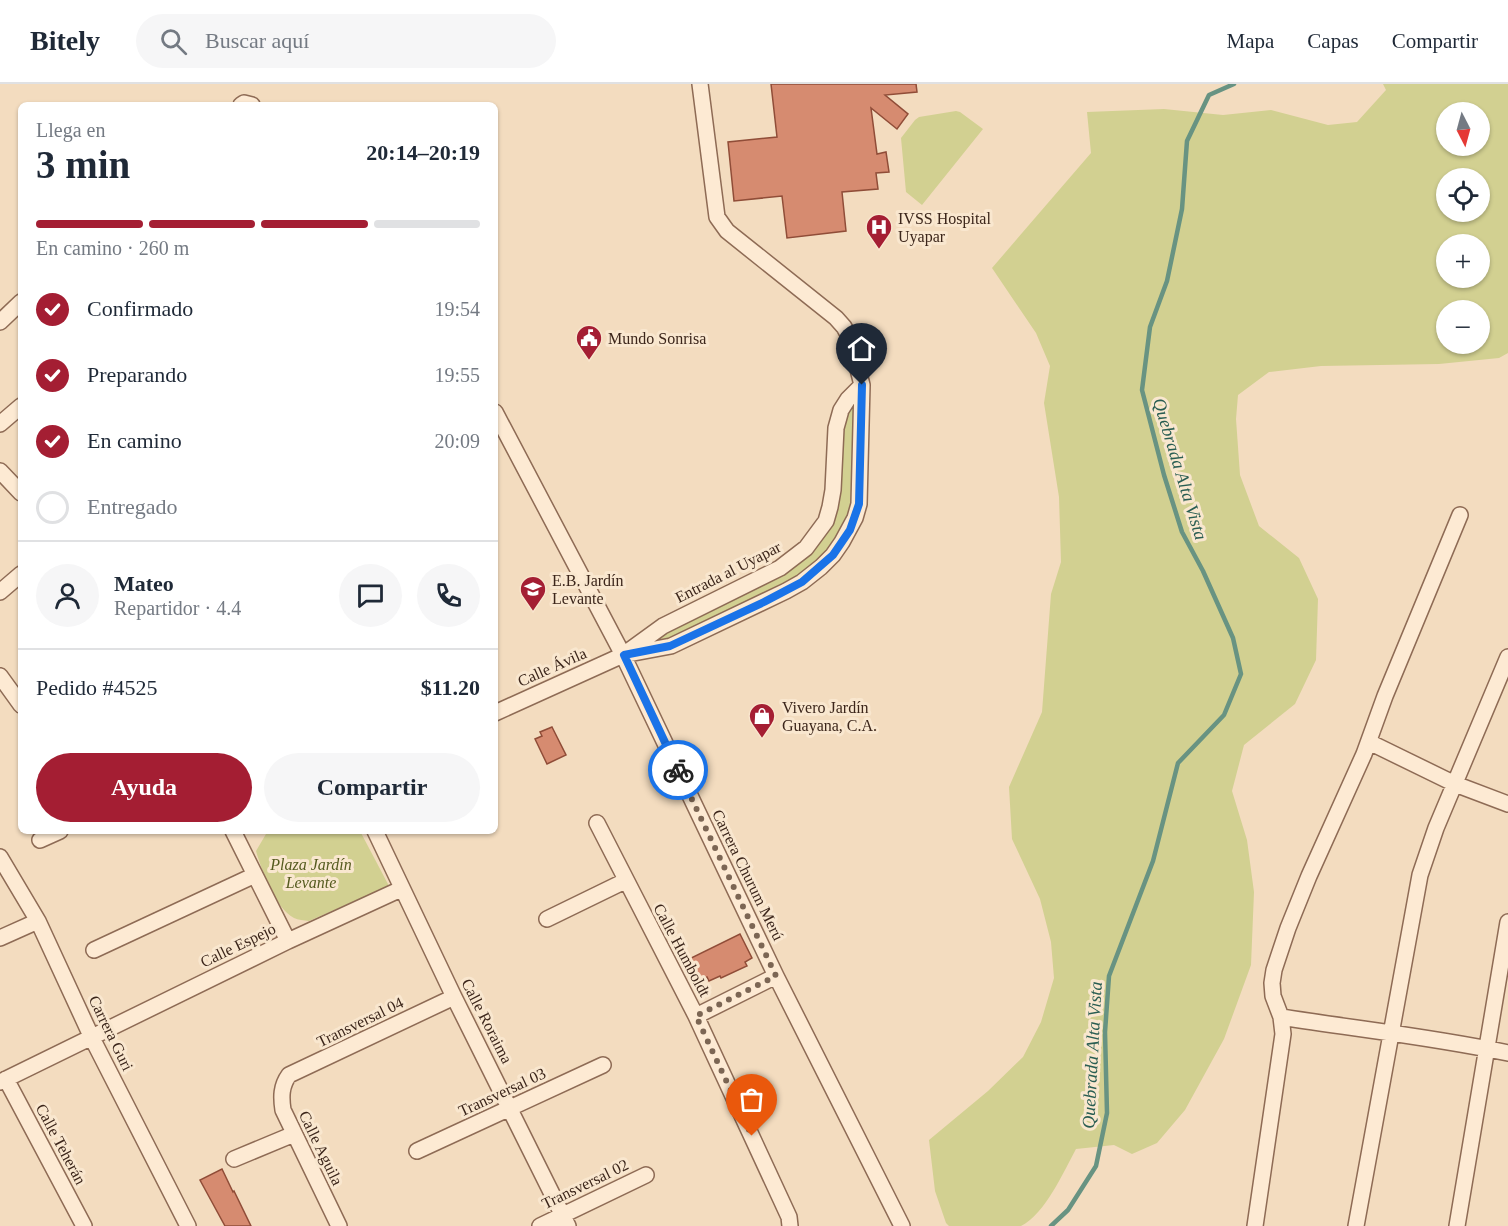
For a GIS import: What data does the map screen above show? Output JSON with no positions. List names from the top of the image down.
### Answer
{
  "streets": {
    "street": [
      "Entrada al Uyapar",
      "Calle Ávila",
      "Carrera Churum Merú",
      "Calle Espejo",
      "Calle Humboldt",
      "Calle Roraima",
      "Transversal 04",
      "Carrera Guri",
      "Transversal 03",
      "Calle Teherán",
      "Calle Aguila",
      "Transversal 02"
    ]
  },
  "crossings": [
    ["Entrada al Uyapar", "Calle Ávila"],
    ["Entrada al Uyapar", "Carrera Churum Merú"],
    ["Calle Ávila", "Carrera Churum Merú"],
    ["Calle Espejo", "Calle Roraima"],
    ["Calle Espejo", "Carrera Guri"],
    ["Calle Espejo", "Calle Teherán"],
    ["Calle Roraima", "Transversal 04"],
    ["Calle Roraima", "Transversal 03"],
    ["Calle Roraima", "Transversal 02"],
    ["Transversal 04", "Calle Aguila"]
  ],
  "water": ["Quebrada Alta Vista"],
  "parks": ["Plaza Jardín Levante"],
  "places": {
    "hospital": ["IVSS Hospital Uyapar"],
    "public building": ["Mundo Sonrisa"],
    "school or university": ["E.B. Jardín Levante"],
    "shop": ["Vivero Jardín Guayana, C.A."]
  },
  "north": "bottom",
  "page": {
    "header": "Bitely",
    "search": "Buscar aquí",
    "nav": ["Mapa", "Capas", "Compartir"],
    "map_buttons": ["+", "−"],
    "heading": ["3 min", "Llega en", "20:14–20:19"],
    "panel": [
      "Mateo",
      "Repartidor · 4.4",
      "Pedido #4525",
      "$11.20"
    ],
    "bar": "En camino · 260 m",
    "list": [
      ["Confirmado", "19:54"],
      ["Preparando", "19:55"],
      ["En camino", "20:09"],
      "Entregado"
    ],
    "buttons": ["Ayuda", "Compartir"]
  }
}
